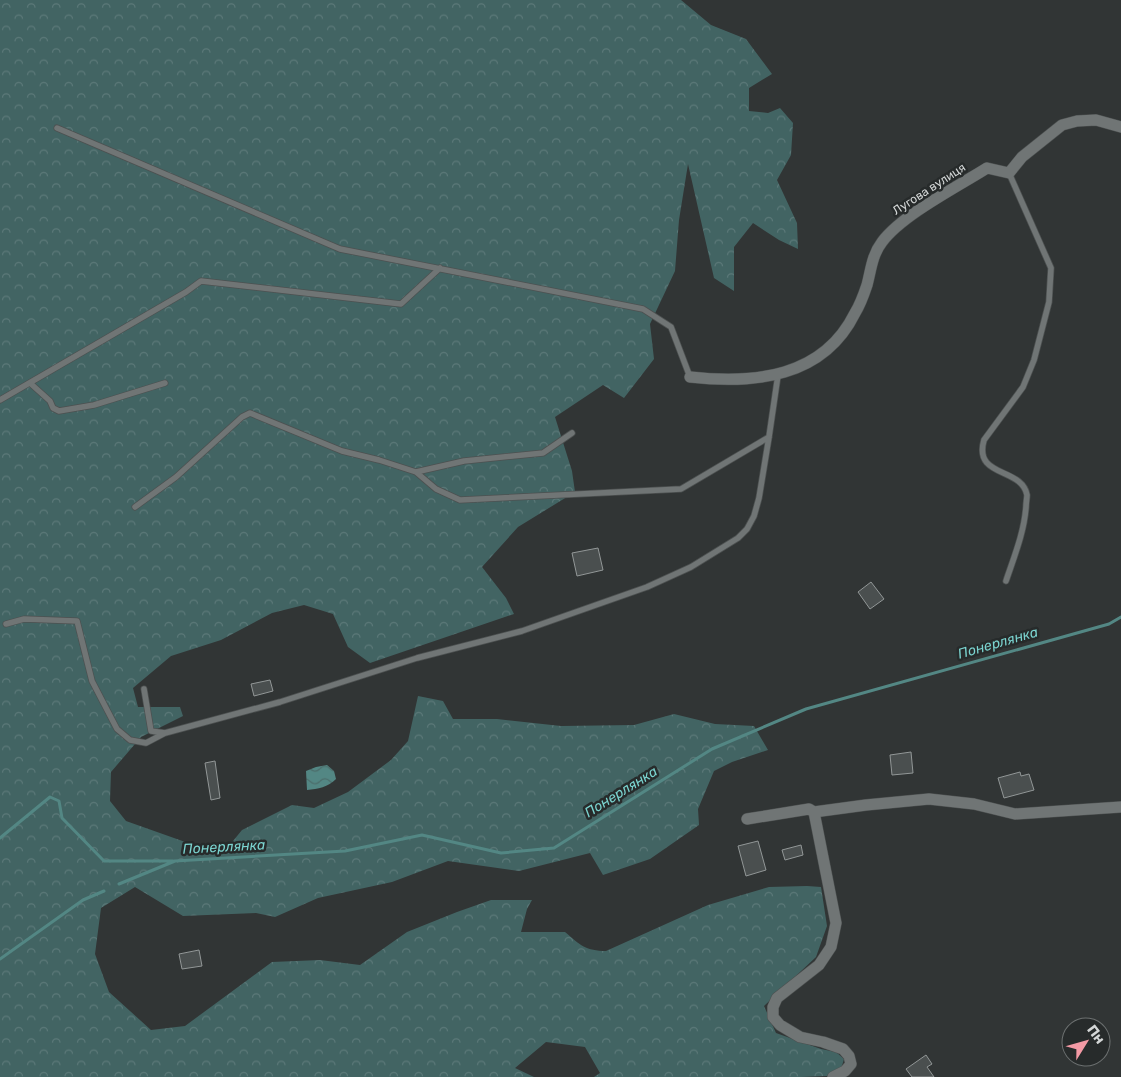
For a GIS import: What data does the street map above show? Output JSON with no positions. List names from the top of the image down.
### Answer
{
  "streets": {
    "street": ["Лугова вулиця"]
  },
  "water": ["Понерлянка"],
  "north": "top right"
}
